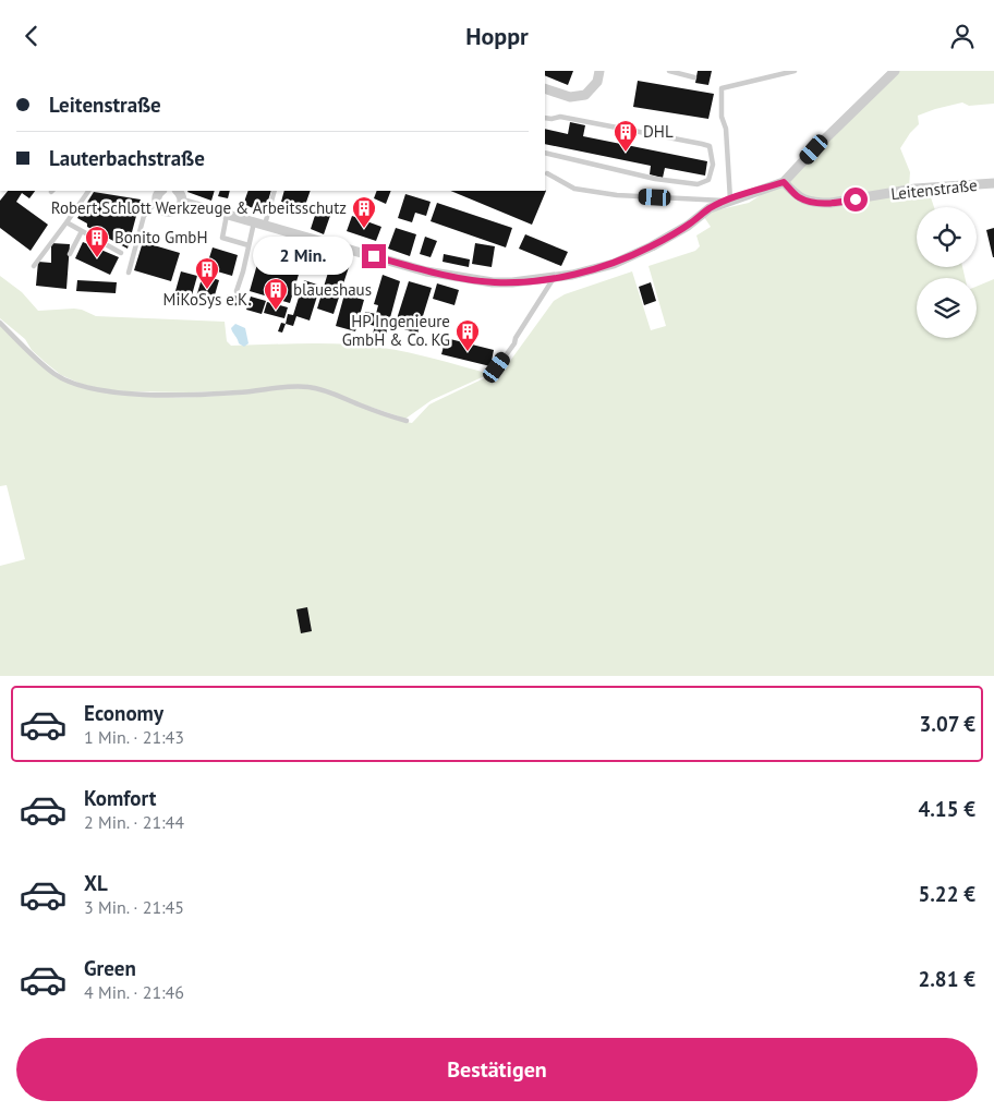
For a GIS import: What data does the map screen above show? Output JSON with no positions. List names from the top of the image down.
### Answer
{
  "streets": {
    "street": ["Leitenstraße"]
  },
  "places": {
    "building": [
      "DHL",
      "Robert Schlott Werkzeuge & Arbeitsschutz",
      "Bonito GmbH",
      "MiKoSys e.K.",
      "blaueshaus",
      "HP Ingenieure GmbH & Co. KG"
    ]
  },
  "page": {
    "header": "Hoppr",
    "banner": ["Leitenstraße", "Lauterbachstraße"],
    "bubble": "2 Min.",
    "list": [
      {
        "name": "Economy",
        "note": "1 Min. · 21:43",
        "value": "3.07 €"
      },
      {
        "name": "Komfort",
        "note": "2 Min. · 21:44",
        "value": "4.15 €"
      },
      {
        "name": "XL",
        "note": "3 Min. · 21:45",
        "value": "5.22 €"
      },
      {
        "name": "Green",
        "note": "4 Min. · 21:46",
        "value": "2.81 €"
      }
    ],
    "buttons": "Bestätigen"
  }
}
